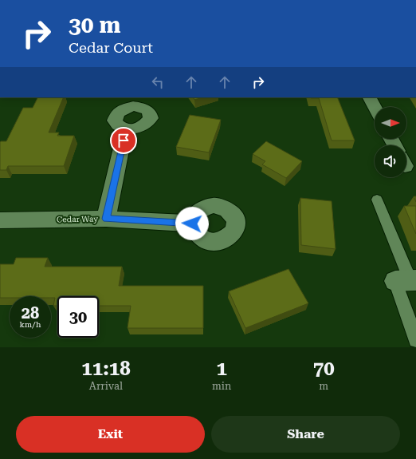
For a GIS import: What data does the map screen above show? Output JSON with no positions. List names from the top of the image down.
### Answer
{
  "streets": {
    "street": ["Cedar Way"]
  },
  "north": "right",
  "page": {
    "turn": ["30 m", "Cedar Court"],
    "speed": "28 km/h",
    "limit": "30",
    "eta": [
      "11:18",
      "Arrival",
      "1",
      "min",
      "70",
      "m"
    ],
    "buttons": ["Exit", "Share"]
  }
}
